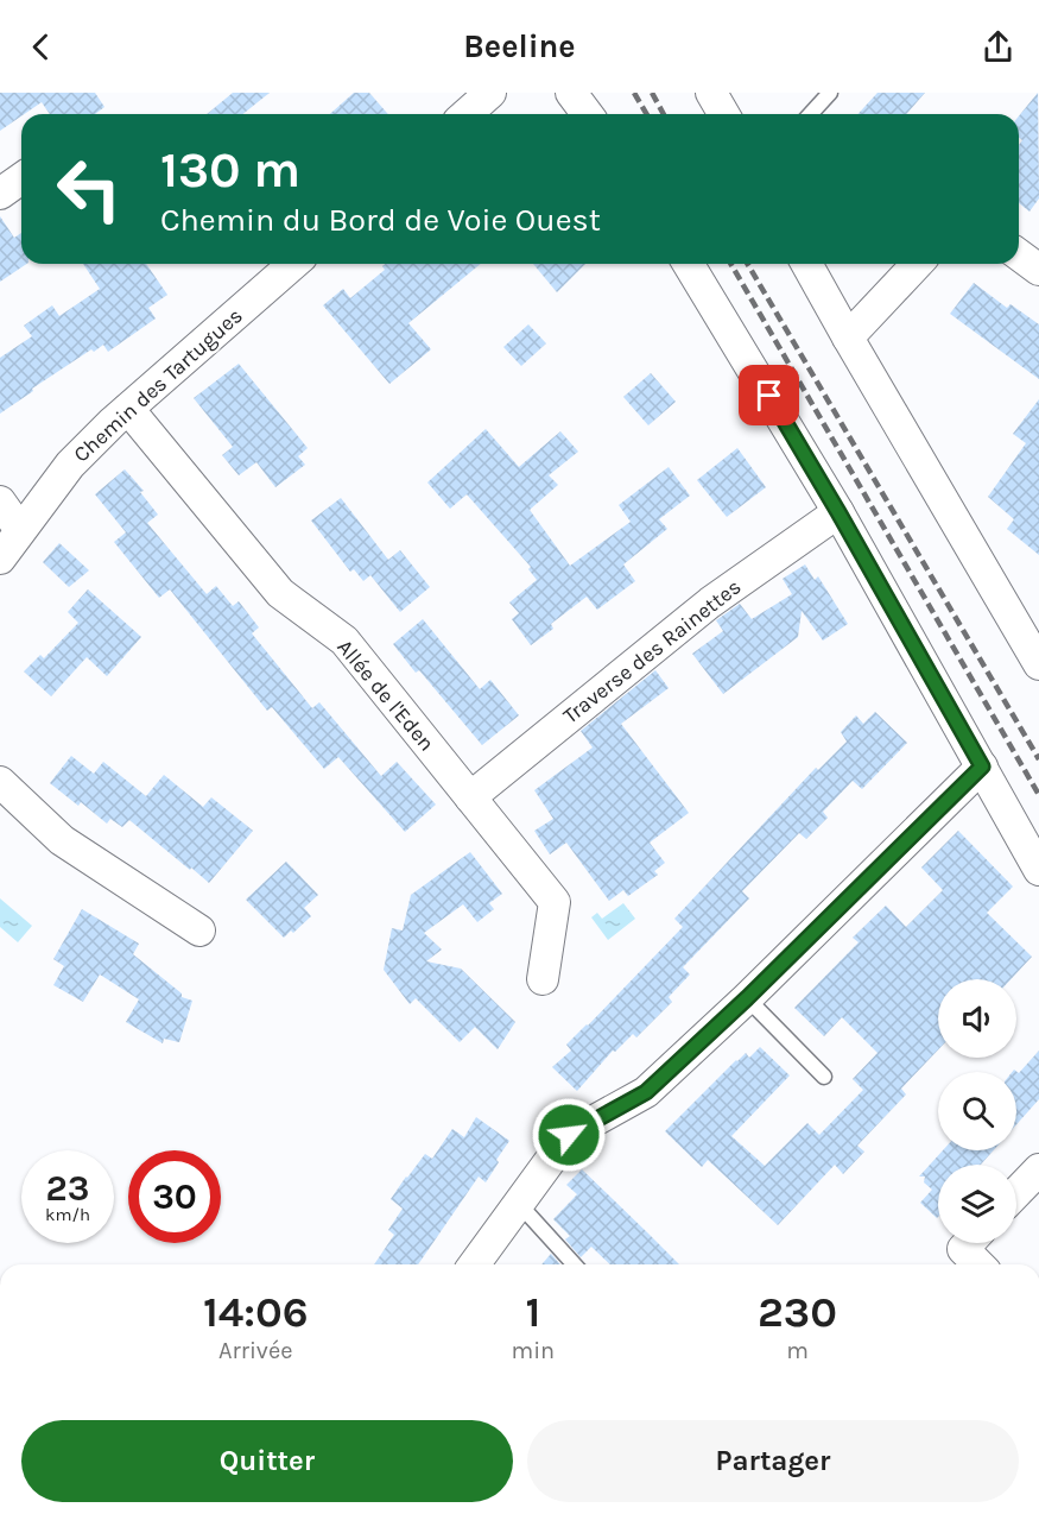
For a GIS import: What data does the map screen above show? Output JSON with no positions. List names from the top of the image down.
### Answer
{
  "streets": {
    "street": ["Chemin des Tartugues", "Traverse des Rainettes", "Allée de l'Eden"]
  },
  "crossings": [
    ["Chemin des Tartugues", "Allée de l'Eden"],
    ["Traverse des Rainettes", "Allée de l'Eden"]
  ],
  "page": {
    "header": "Beeline",
    "turn": ["130 m", "Chemin du Bord de Voie Ouest"],
    "speed": "23 km/h",
    "limit": "30",
    "eta": [
      "14:06",
      "Arrivée",
      "1",
      "min",
      "230",
      "m"
    ],
    "buttons": ["Quitter", "Partager"]
  }
}
